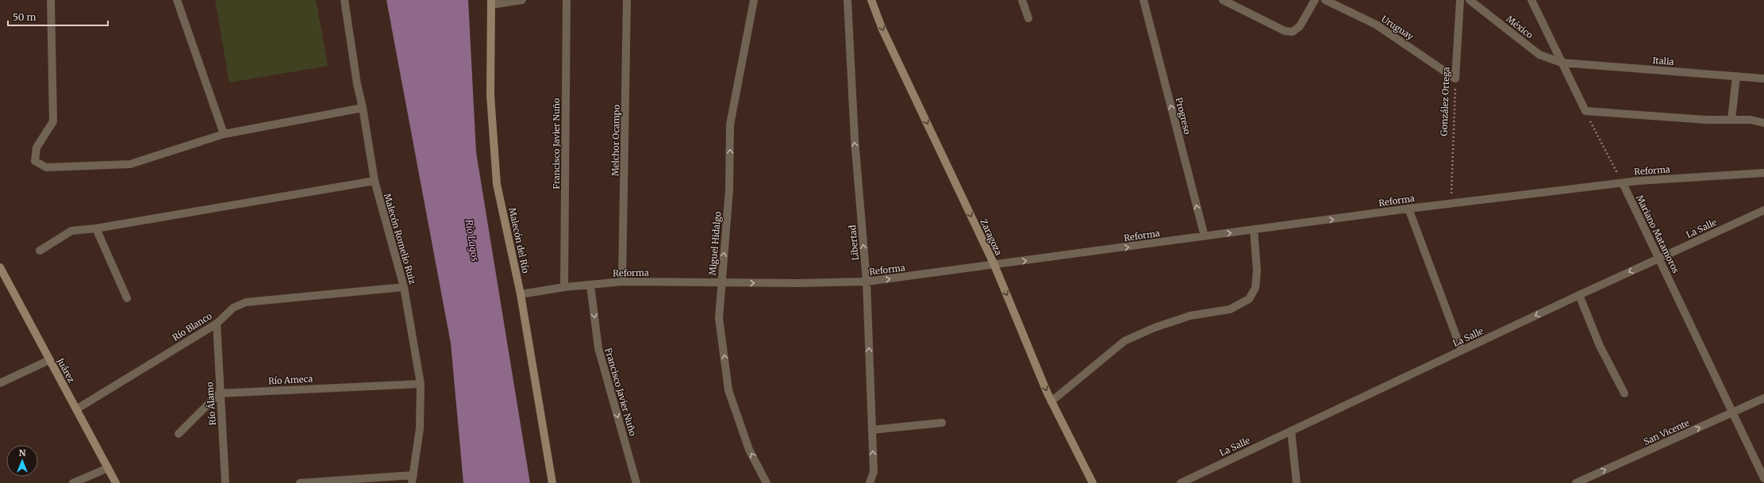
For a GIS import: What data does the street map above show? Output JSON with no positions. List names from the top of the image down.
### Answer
{
  "streets": {
    "street": [
      "México",
      "Uruguay",
      "Italia",
      "González Ortega",
      "Progreso",
      "Melchor Ocampo",
      "Francisco Javier Nuño",
      "Reforma",
      "La Salle",
      "Mariano Matamoros",
      "Zaragoza",
      "Malecón Romelio Ruiz",
      "Malecón del Río",
      "Libertad",
      "Miguel Hidalgo",
      "Río Blanco",
      "Juárez",
      "Río Ameca",
      "Río Álamo",
      "San Vicente"
    ]
  },
  "crossings": [
    ["México", "Italia"],
    ["Uruguay", "González Ortega"],
    ["González Ortega", "Reforma"],
    ["Progreso", "Reforma"],
    ["Melchor Ocampo", "Reforma"],
    ["Francisco Javier Nuño", "Reforma"],
    ["Reforma", "Mariano Matamoros"],
    ["Reforma", "Zaragoza"],
    ["Reforma", "Malecón del Río"],
    ["Reforma", "Libertad"],
    ["Reforma", "Miguel Hidalgo"],
    ["La Salle", "Mariano Matamoros"],
    ["Mariano Matamoros", "San Vicente"],
    ["Malecón Romelio Ruiz", "Río Blanco"],
    ["Malecón Romelio Ruiz", "Río Ameca"],
    ["Río Blanco", "Juárez"],
    ["Río Blanco", "Río Álamo"],
    ["Río Ameca", "Río Álamo"]
  ],
  "one_way": [
    "Progreso",
    "Francisco Javier Nuño",
    "Reforma",
    "Zaragoza",
    "Libertad",
    "Miguel Hidalgo",
    "San Vicente"
  ],
  "water": ["Río Lagos"],
  "scale_bar": "50 m",
  "north": "top"
}
